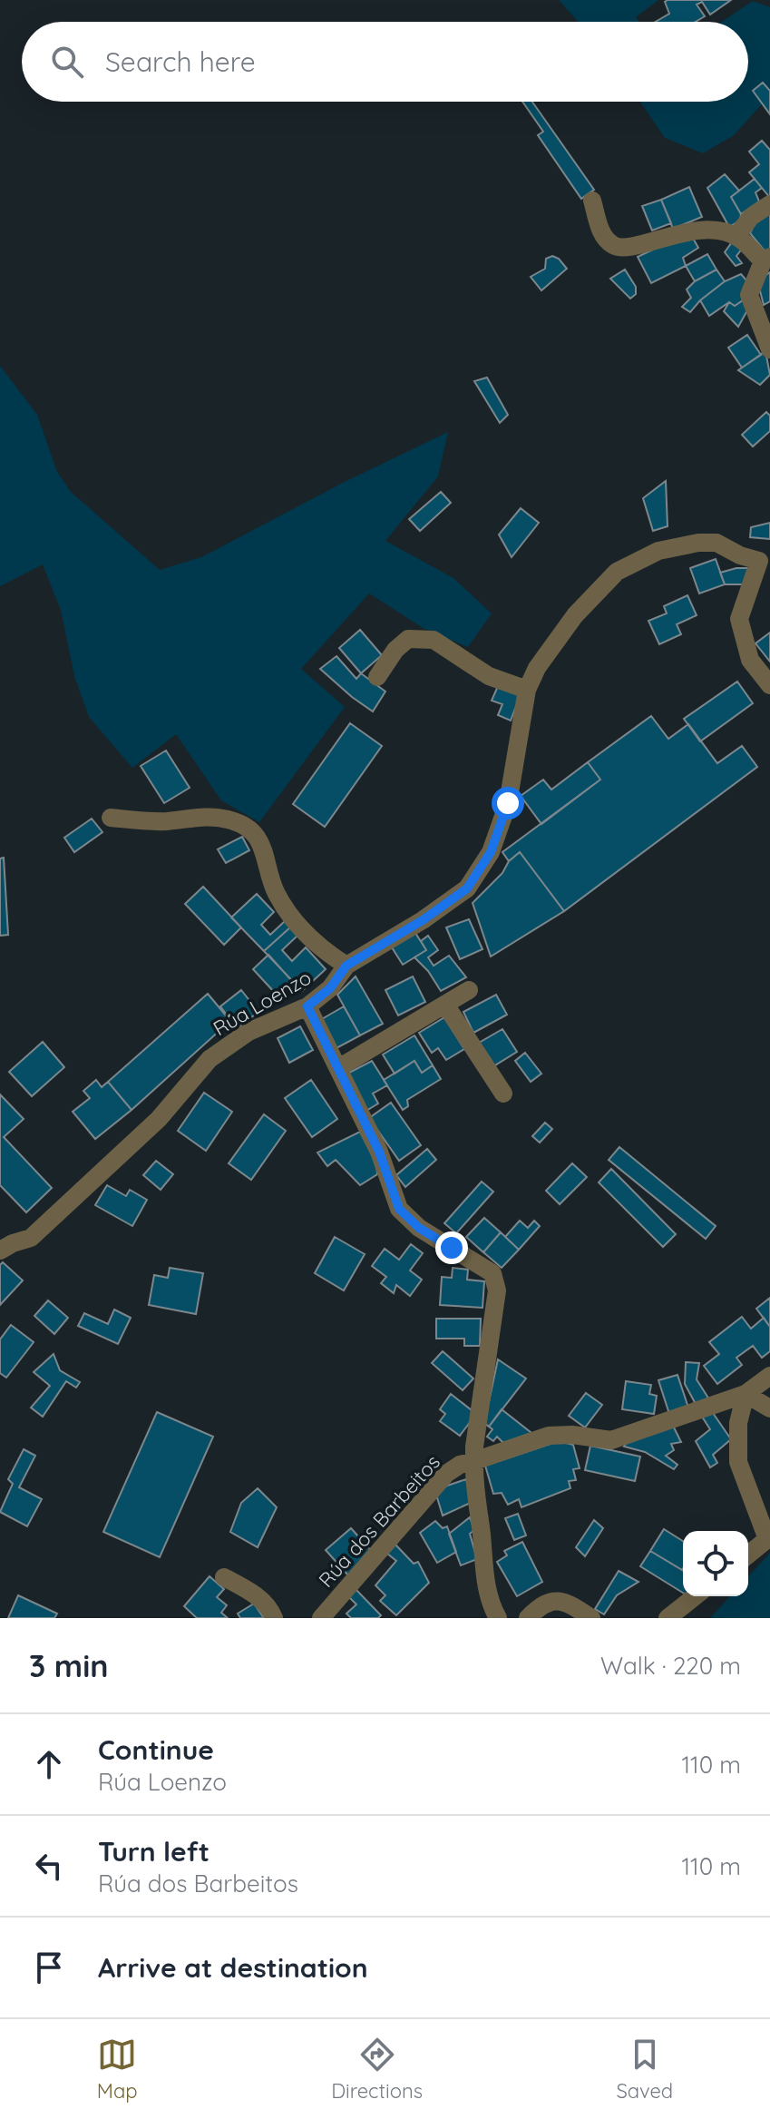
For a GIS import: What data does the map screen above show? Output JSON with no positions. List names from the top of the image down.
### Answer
{
  "streets": {
    "street": ["Rúa Loenzo", "Rúa dos Barbeitos"]
  },
  "crossings": [
    ["Rúa Loenzo", "Rúa dos Barbeitos"]
  ],
  "page": {
    "search": "Search here",
    "heading": ["3 min", "Walk · 220 m"],
    "list": [
      ["Continue", "Rúa Loenzo", "110 m"],
      ["Turn left", "Rúa dos Barbeitos", "110 m"],
      "Arrive at destination"
    ],
    "nav": ["Map", "Directions", "Saved"]
  }
}
